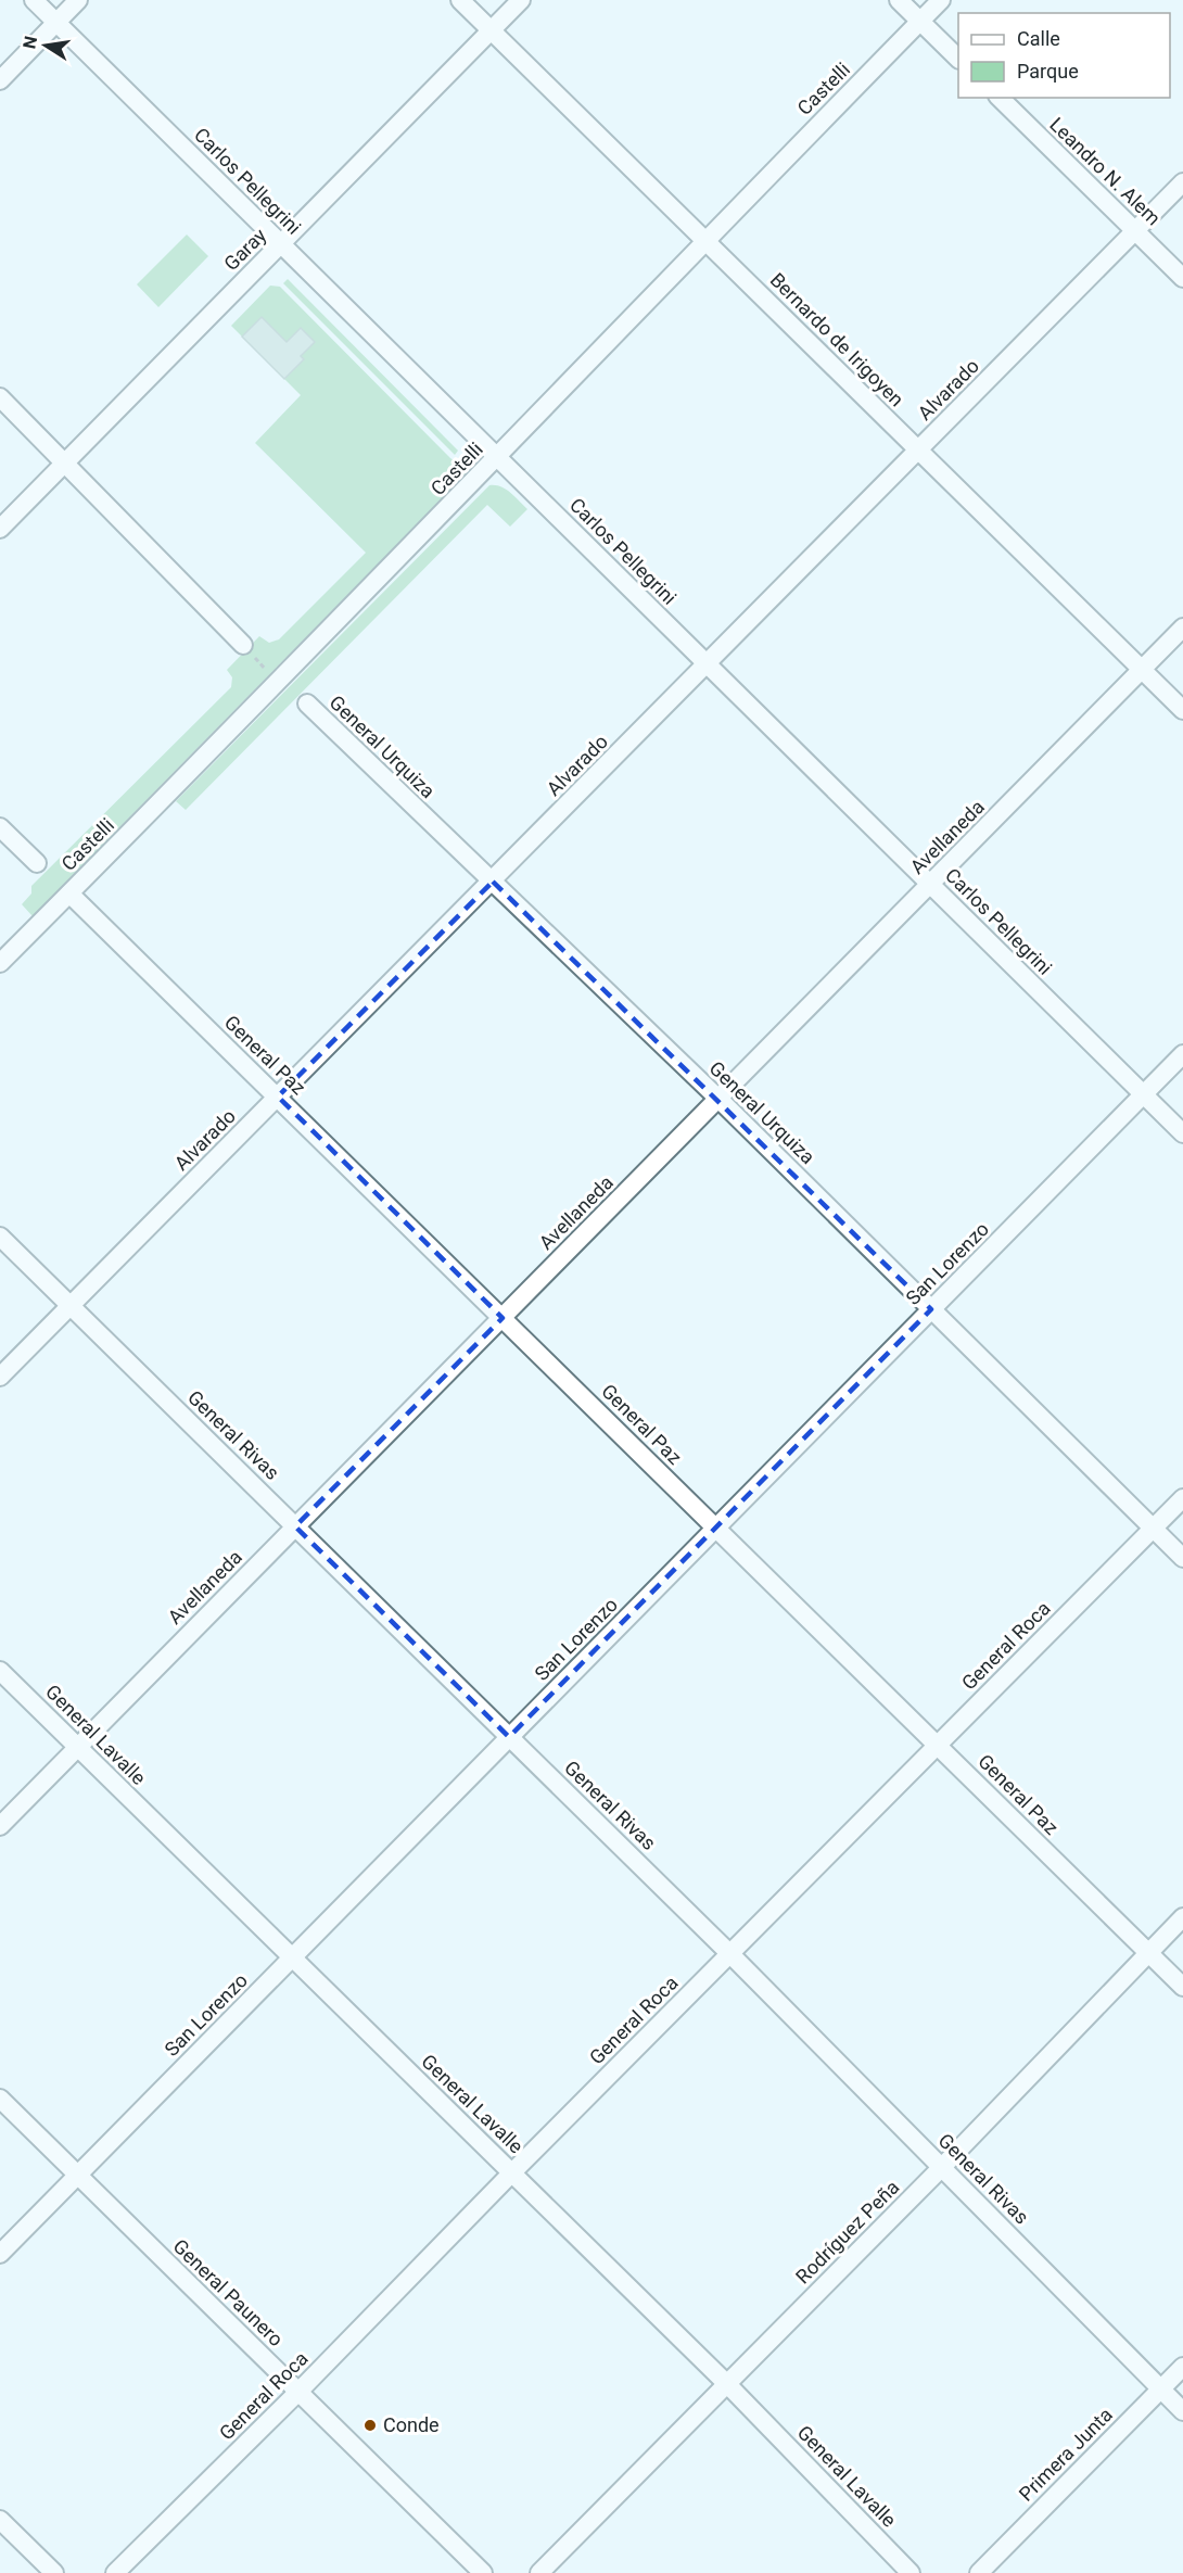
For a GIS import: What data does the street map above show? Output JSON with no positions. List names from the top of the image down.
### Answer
{
  "streets": {
    "street": [
      "Castelli",
      "Leandro N. Alem",
      "Carlos Pellegrini",
      "Garay",
      "Bernardo de Irigoyen",
      "Alvarado",
      "General Urquiza",
      "Avellaneda",
      "General Paz",
      "San Lorenzo",
      "General Rivas",
      "General Roca",
      "General Lavalle",
      "Rodríguez Peña",
      "General Paunero",
      "Primera Junta"
    ]
  },
  "crossings": [
    ["Castelli", "Carlos Pellegrini"],
    ["Castelli", "Bernardo de Irigoyen"],
    ["Castelli", "General Paz"],
    ["Leandro N. Alem", "Alvarado"],
    ["Carlos Pellegrini", "Garay"],
    ["Carlos Pellegrini", "Alvarado"],
    ["Carlos Pellegrini", "Avellaneda"],
    ["Carlos Pellegrini", "San Lorenzo"],
    ["Garay", "Bernardo de Irigoyen"],
    ["Bernardo de Irigoyen", "Alvarado"],
    ["Bernardo de Irigoyen", "Avellaneda"],
    ["Alvarado", "General Urquiza"],
    ["Alvarado", "General Paz"],
    ["Alvarado", "General Rivas"],
    ["General Urquiza", "Avellaneda"],
    ["General Urquiza", "San Lorenzo"],
    ["General Urquiza", "General Roca"],
    ["Avellaneda", "General Paz"],
    ["Avellaneda", "General Rivas"],
    ["Avellaneda", "General Lavalle"],
    ["General Paz", "San Lorenzo"],
    ["General Paz", "General Roca"],
    ["General Paz", "Rodríguez Peña"],
    ["San Lorenzo", "General Rivas"],
    ["San Lorenzo", "General Lavalle"],
    ["San Lorenzo", "General Paunero"],
    ["General Rivas", "General Roca"],
    ["General Rivas", "Rodríguez Peña"],
    ["General Rivas", "Primera Junta"],
    ["General Roca", "General Lavalle"],
    ["General Roca", "General Paunero"],
    ["General Lavalle", "Rodríguez Peña"]
  ],
  "places": ["Conde"],
  "legend": ["Calle", "Parque"],
  "north": "left"
}
